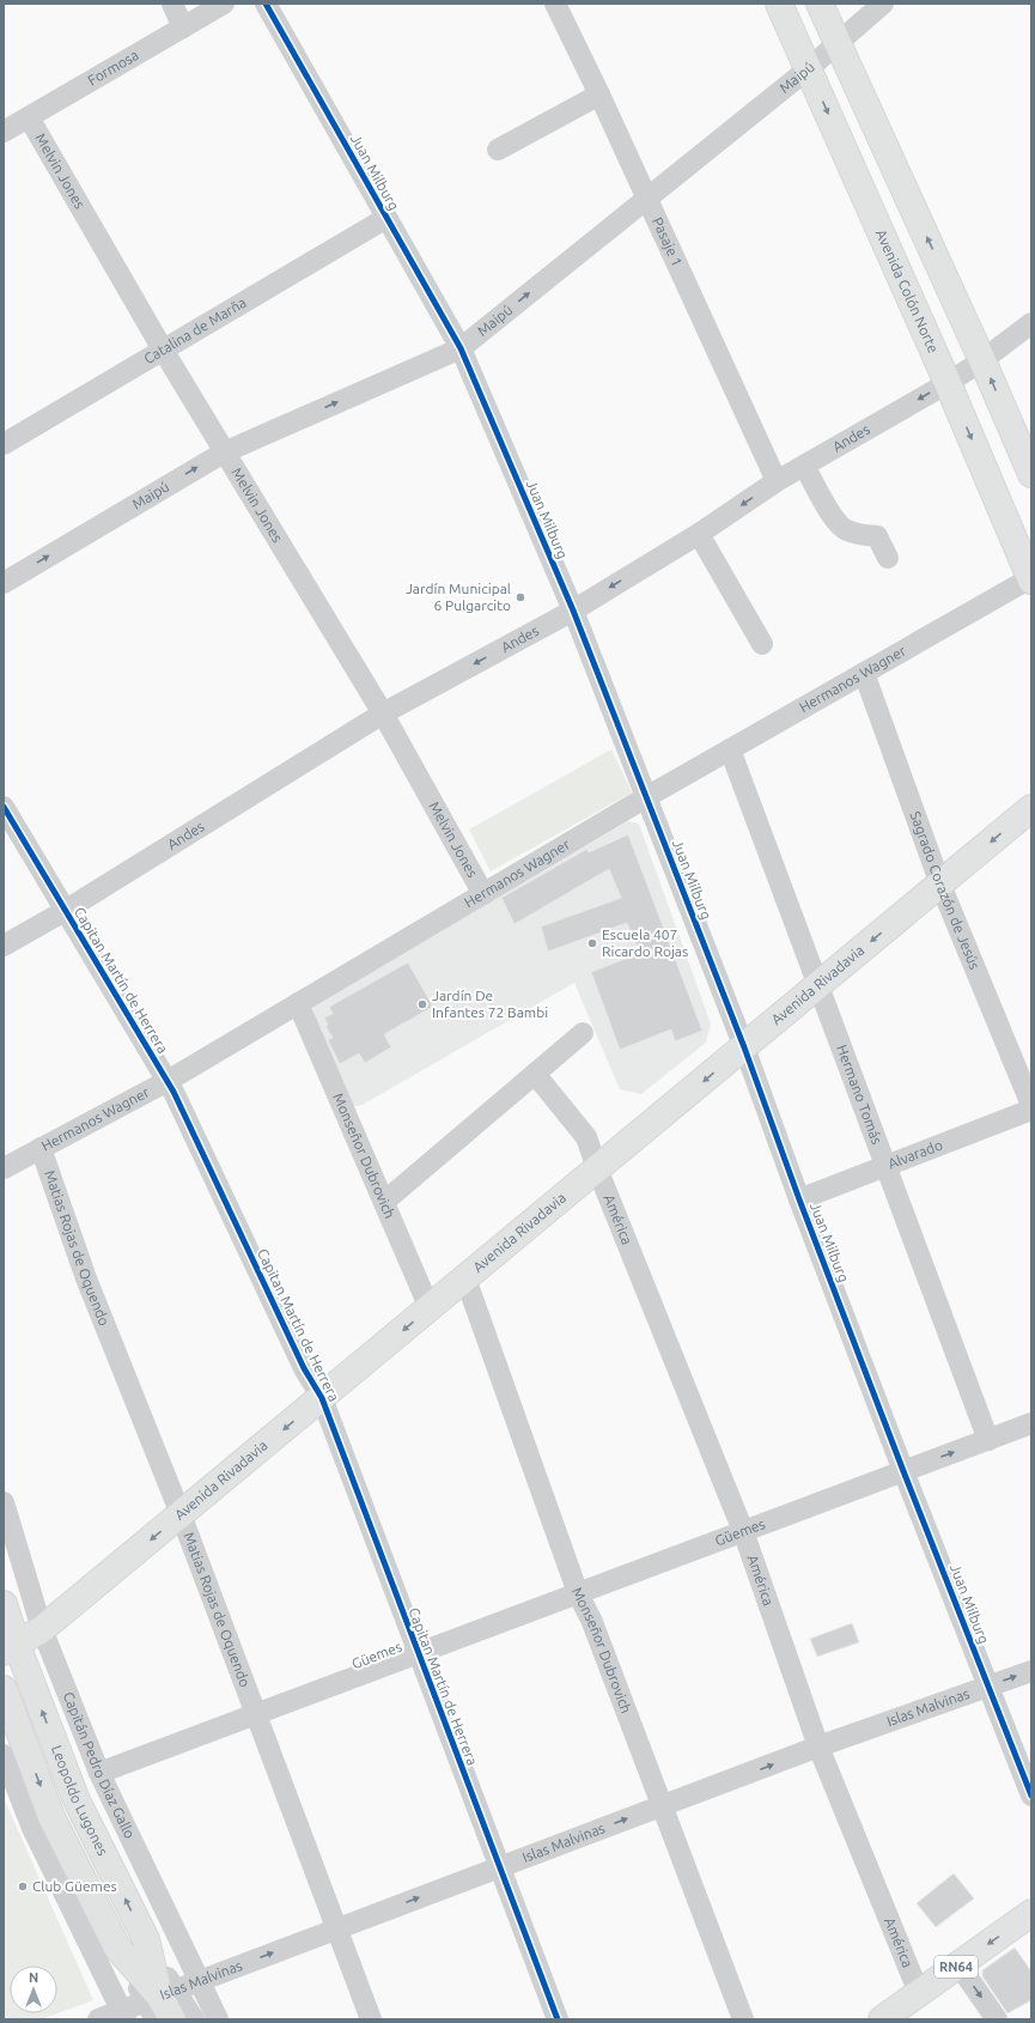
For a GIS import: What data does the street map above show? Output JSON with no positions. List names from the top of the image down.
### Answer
{
  "streets": {
    "main road": [
      "Avenida Colón Norte",
      "Avenida Rivadavia",
      "Leopoldo Lugones",
      "RN64"
    ],
    "street": [
      "Formosa",
      "Maipú",
      "Melvin Jones",
      "Juan Milburg",
      "Pasaje 1",
      "Catalina de Marña",
      "Andes",
      "Hermanos Wagner",
      "Sagrado Corazón de Jesús",
      "Capitan Martín de Herrera",
      "Hermano Tomás",
      "Monseñor Dubrovich",
      "Alvarado",
      "América",
      "Matias Rojas de Oquendo",
      "Güemes",
      "Islas Malvinas",
      "Capitán Pedro Díaz Gallo"
    ]
  },
  "crossings": [
    ["Formosa", "Melvin Jones"],
    ["Maipú", "Melvin Jones"],
    ["Maipú", "Juan Milburg"],
    ["Maipú", "Pasaje 1"],
    ["Maipú", "Avenida Colón Norte"],
    ["Melvin Jones", "Catalina de Marña"],
    ["Melvin Jones", "Andes"],
    ["Melvin Jones", "Hermanos Wagner"],
    ["Juan Milburg", "Catalina de Marña"],
    ["Juan Milburg", "Andes"],
    ["Juan Milburg", "Hermanos Wagner"],
    ["Juan Milburg", "Avenida Rivadavia"],
    ["Juan Milburg", "Alvarado"],
    ["Juan Milburg", "Güemes"],
    ["Juan Milburg", "Islas Malvinas"],
    ["Pasaje 1", "Andes"],
    ["Avenida Colón Norte", "Andes"],
    ["Avenida Colón Norte", "Hermanos Wagner"],
    ["Andes", "Capitan Martín de Herrera"],
    ["Hermanos Wagner", "Sagrado Corazón de Jesús"],
    ["Hermanos Wagner", "Capitan Martín de Herrera"],
    ["Hermanos Wagner", "Hermano Tomás"],
    ["Hermanos Wagner", "Monseñor Dubrovich"],
    ["Hermanos Wagner", "Matias Rojas de Oquendo"],
    ["Sagrado Corazón de Jesús", "Avenida Rivadavia"],
    ["Capitan Martín de Herrera", "Avenida Rivadavia"],
    ["Capitan Martín de Herrera", "Güemes"],
    ["Capitan Martín de Herrera", "Islas Malvinas"],
    ["Avenida Rivadavia", "Hermano Tomás"],
    ["Avenida Rivadavia", "Monseñor Dubrovich"],
    ["Avenida Rivadavia", "América"],
    ["Avenida Rivadavia", "Matias Rojas de Oquendo"],
    ["Avenida Rivadavia", "Capitán Pedro Díaz Gallo"],
    ["Avenida Rivadavia", "Leopoldo Lugones"],
    ["Hermano Tomás", "Alvarado"],
    ["Hermano Tomás", "Güemes"],
    ["Monseñor Dubrovich", "Güemes"],
    ["Monseñor Dubrovich", "Islas Malvinas"],
    ["América", "Güemes"],
    ["América", "Islas Malvinas"],
    ["América", "RN64"],
    ["Matias Rojas de Oquendo", "Güemes"],
    ["Matias Rojas de Oquendo", "Islas Malvinas"],
    ["Güemes", "Capitán Pedro Díaz Gallo"],
    ["Islas Malvinas", "Capitán Pedro Díaz Gallo"],
    ["Islas Malvinas", "Leopoldo Lugones"]
  ],
  "one_way": [
    "Maipú",
    "Andes",
    "Avenida Rivadavia",
    "Islas Malvinas"
  ],
  "places": [
    "Jardín Municipal 6 Pulgarcito",
    "Escuela 407 Ricardo Rojas",
    "Jardín De Infantes 72 Bambi",
    "Club Güemes"
  ],
  "north": "top"
}
